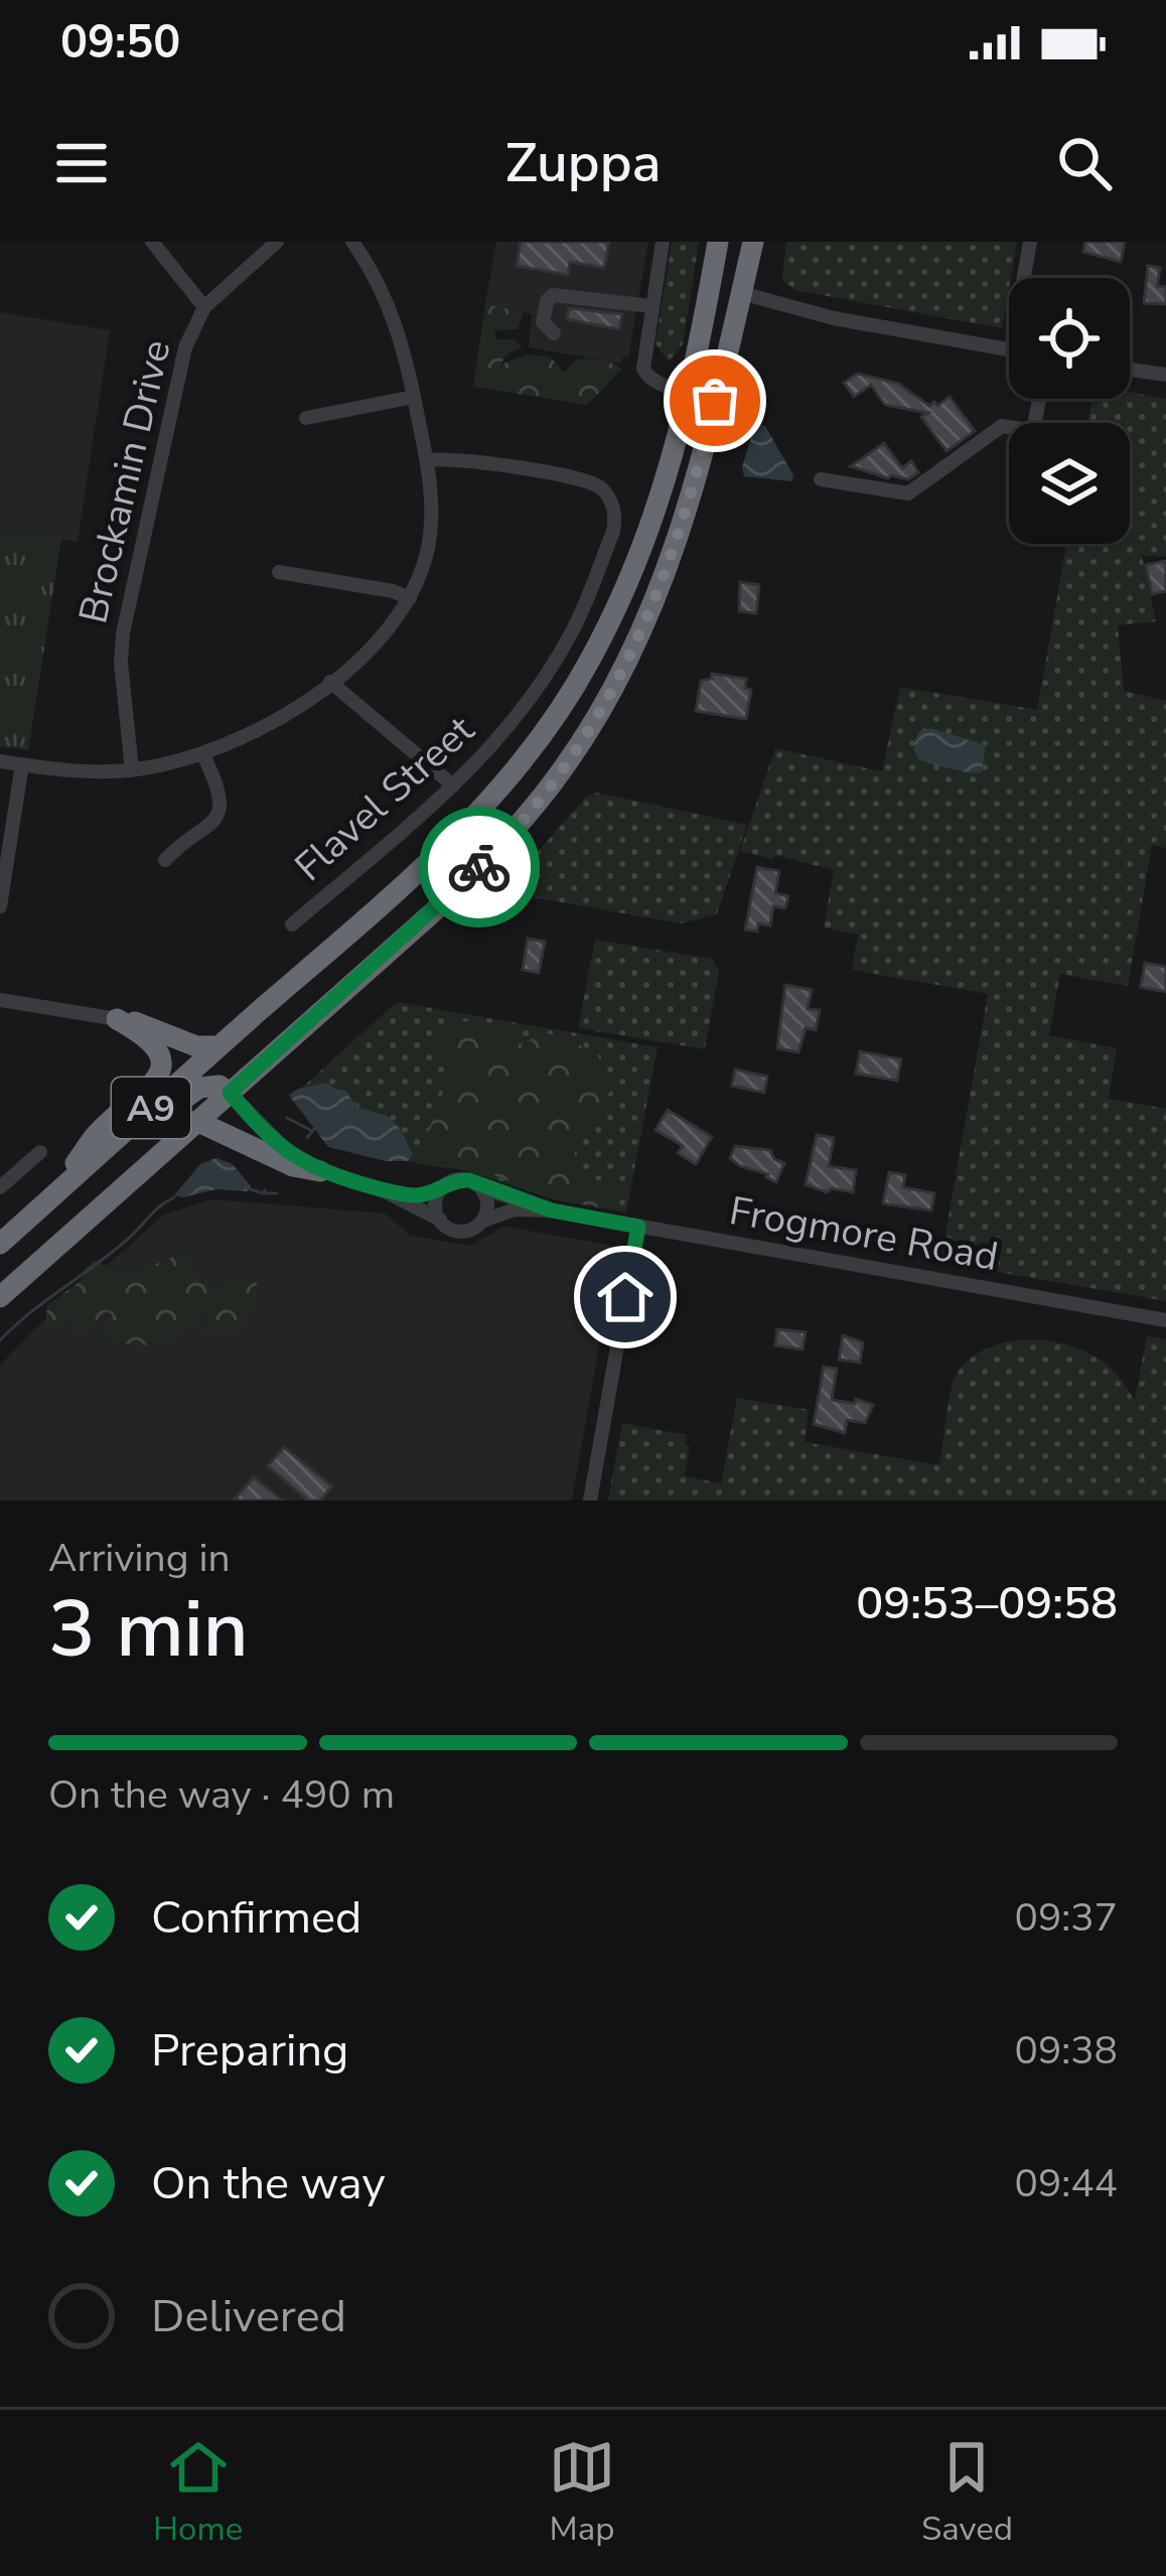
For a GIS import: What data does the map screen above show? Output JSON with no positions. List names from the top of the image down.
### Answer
{
  "streets": {
    "highway": ["A9"],
    "street": ["Brockamin Drive", "Flavel Street", "Frogmore Road"]
  },
  "page": {
    "status": "09:50",
    "header": "Zuppa",
    "heading": ["3 min", "Arriving in", "09:53–09:58"],
    "bar": "On the way · 490 m",
    "list": [
      ["Confirmed", "09:37"],
      ["Preparing", "09:38"],
      ["On the way", "09:44"],
      "Delivered"
    ],
    "tabs": ["Home", "Map", "Saved"]
  }
}
